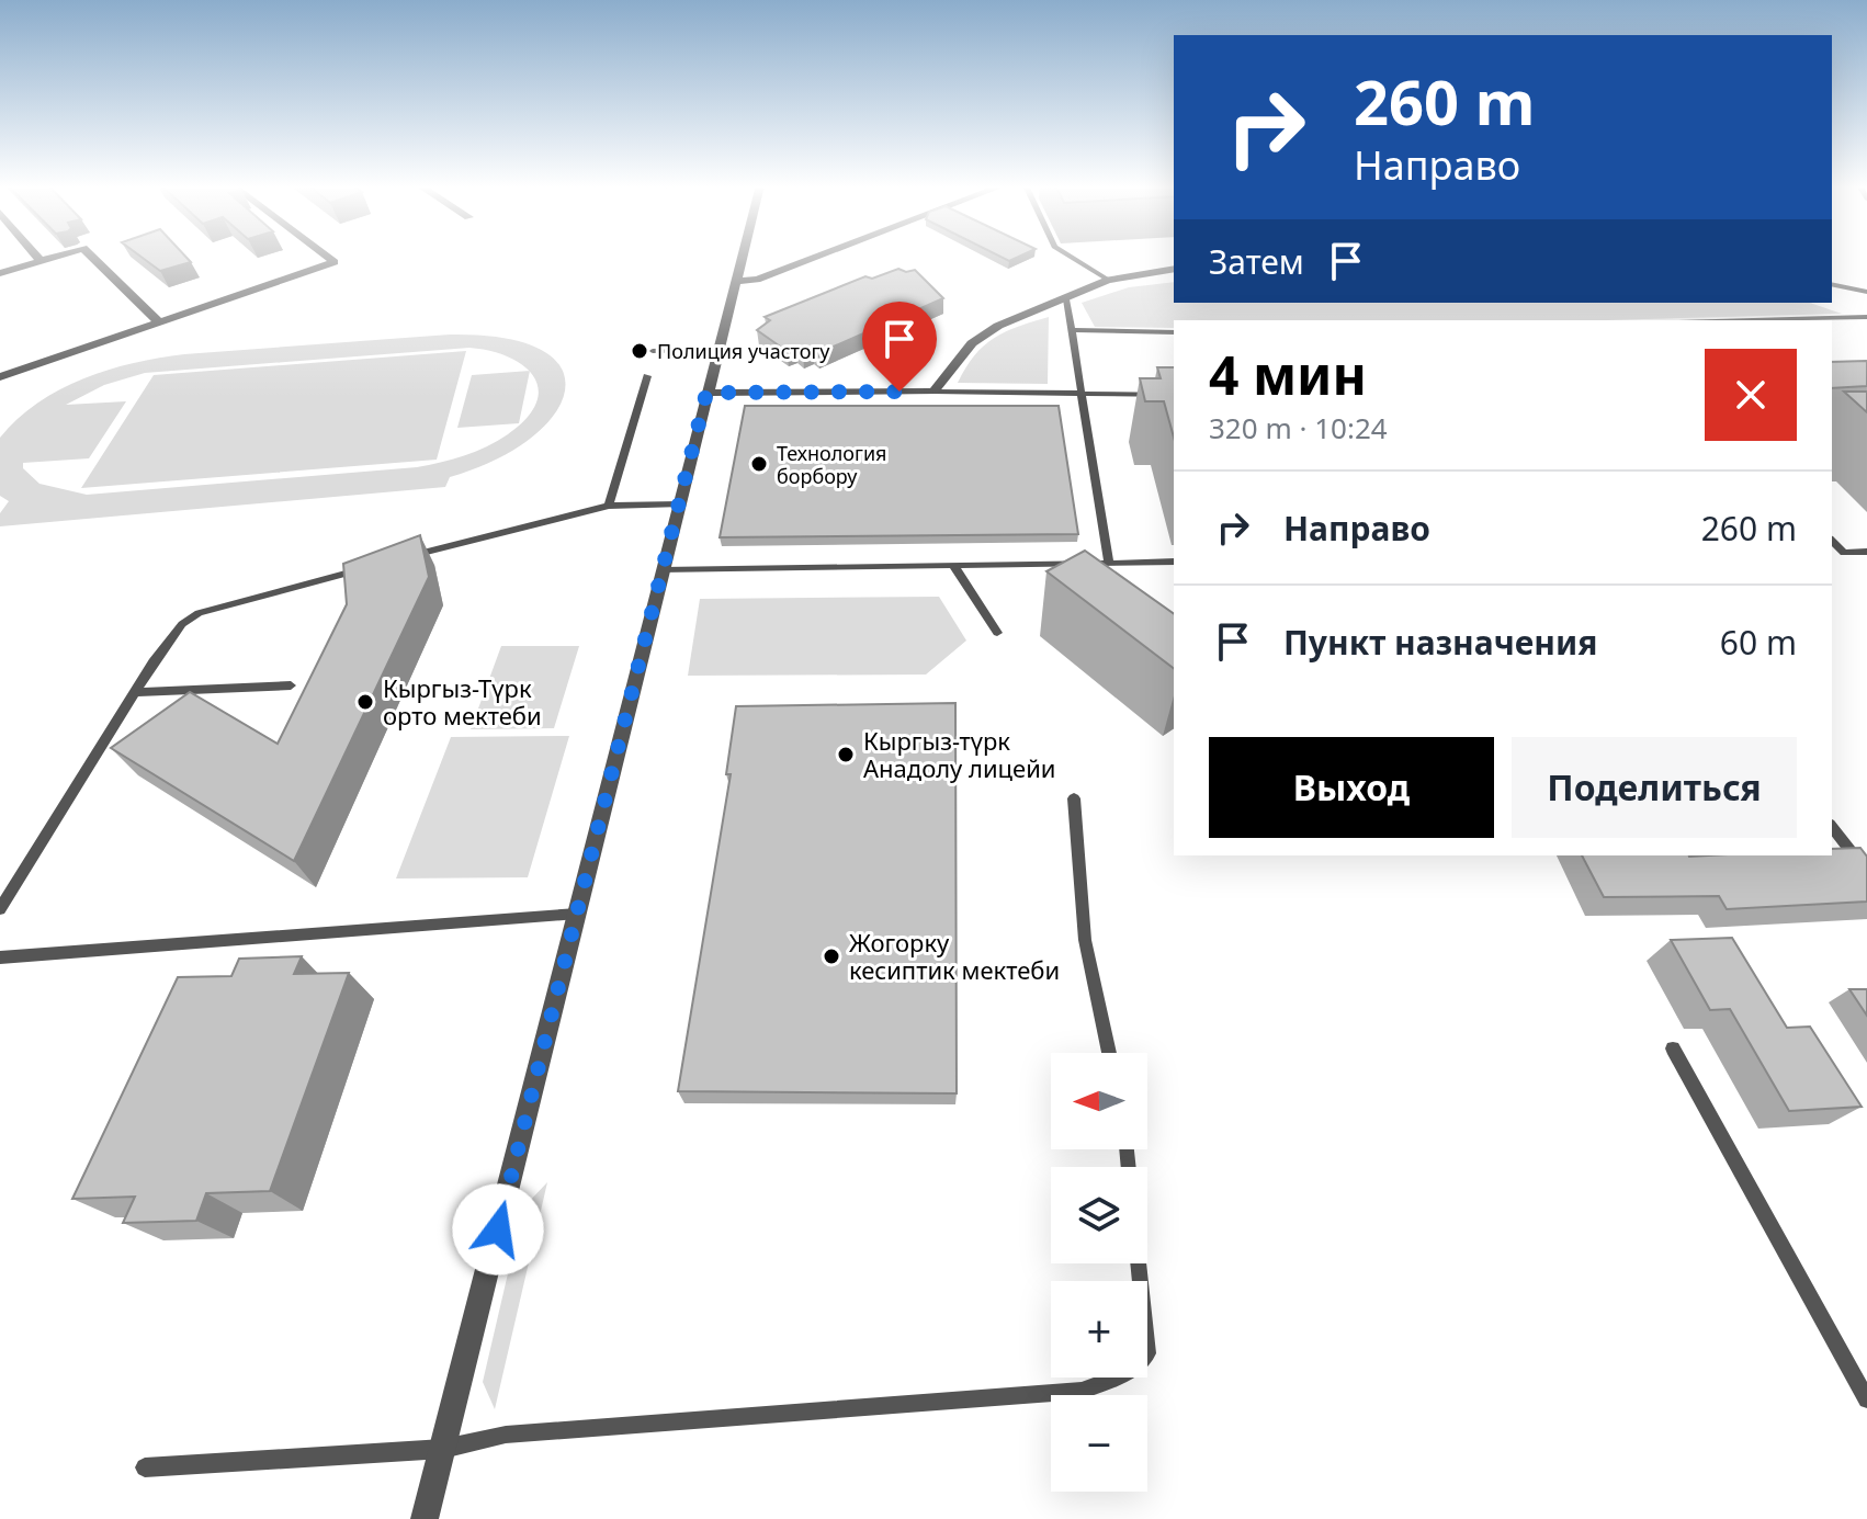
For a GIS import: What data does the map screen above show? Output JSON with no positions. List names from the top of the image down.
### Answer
{
  "places": [
    "Полиция участогу",
    "Технология борбору",
    "Кыргыз-Түрк орто мектеби",
    "Кыргыз-түрк Анадолу лицейи",
    "Жогорку кесиптик мектеби"
  ],
  "north": "left",
  "page": {
    "turn": ["260 m", "Направо"],
    "then": "Затем",
    "heading": ["4 мин", "320 m · 10:24"],
    "list": [
      {
        "name": "Направо",
        "value": "260 m"
      },
      {
        "name": "Пункт назначения",
        "value": "60 m"
      }
    ],
    "buttons": ["Выход", "Поделиться"],
    "map_buttons": ["+", "−"]
  }
}
